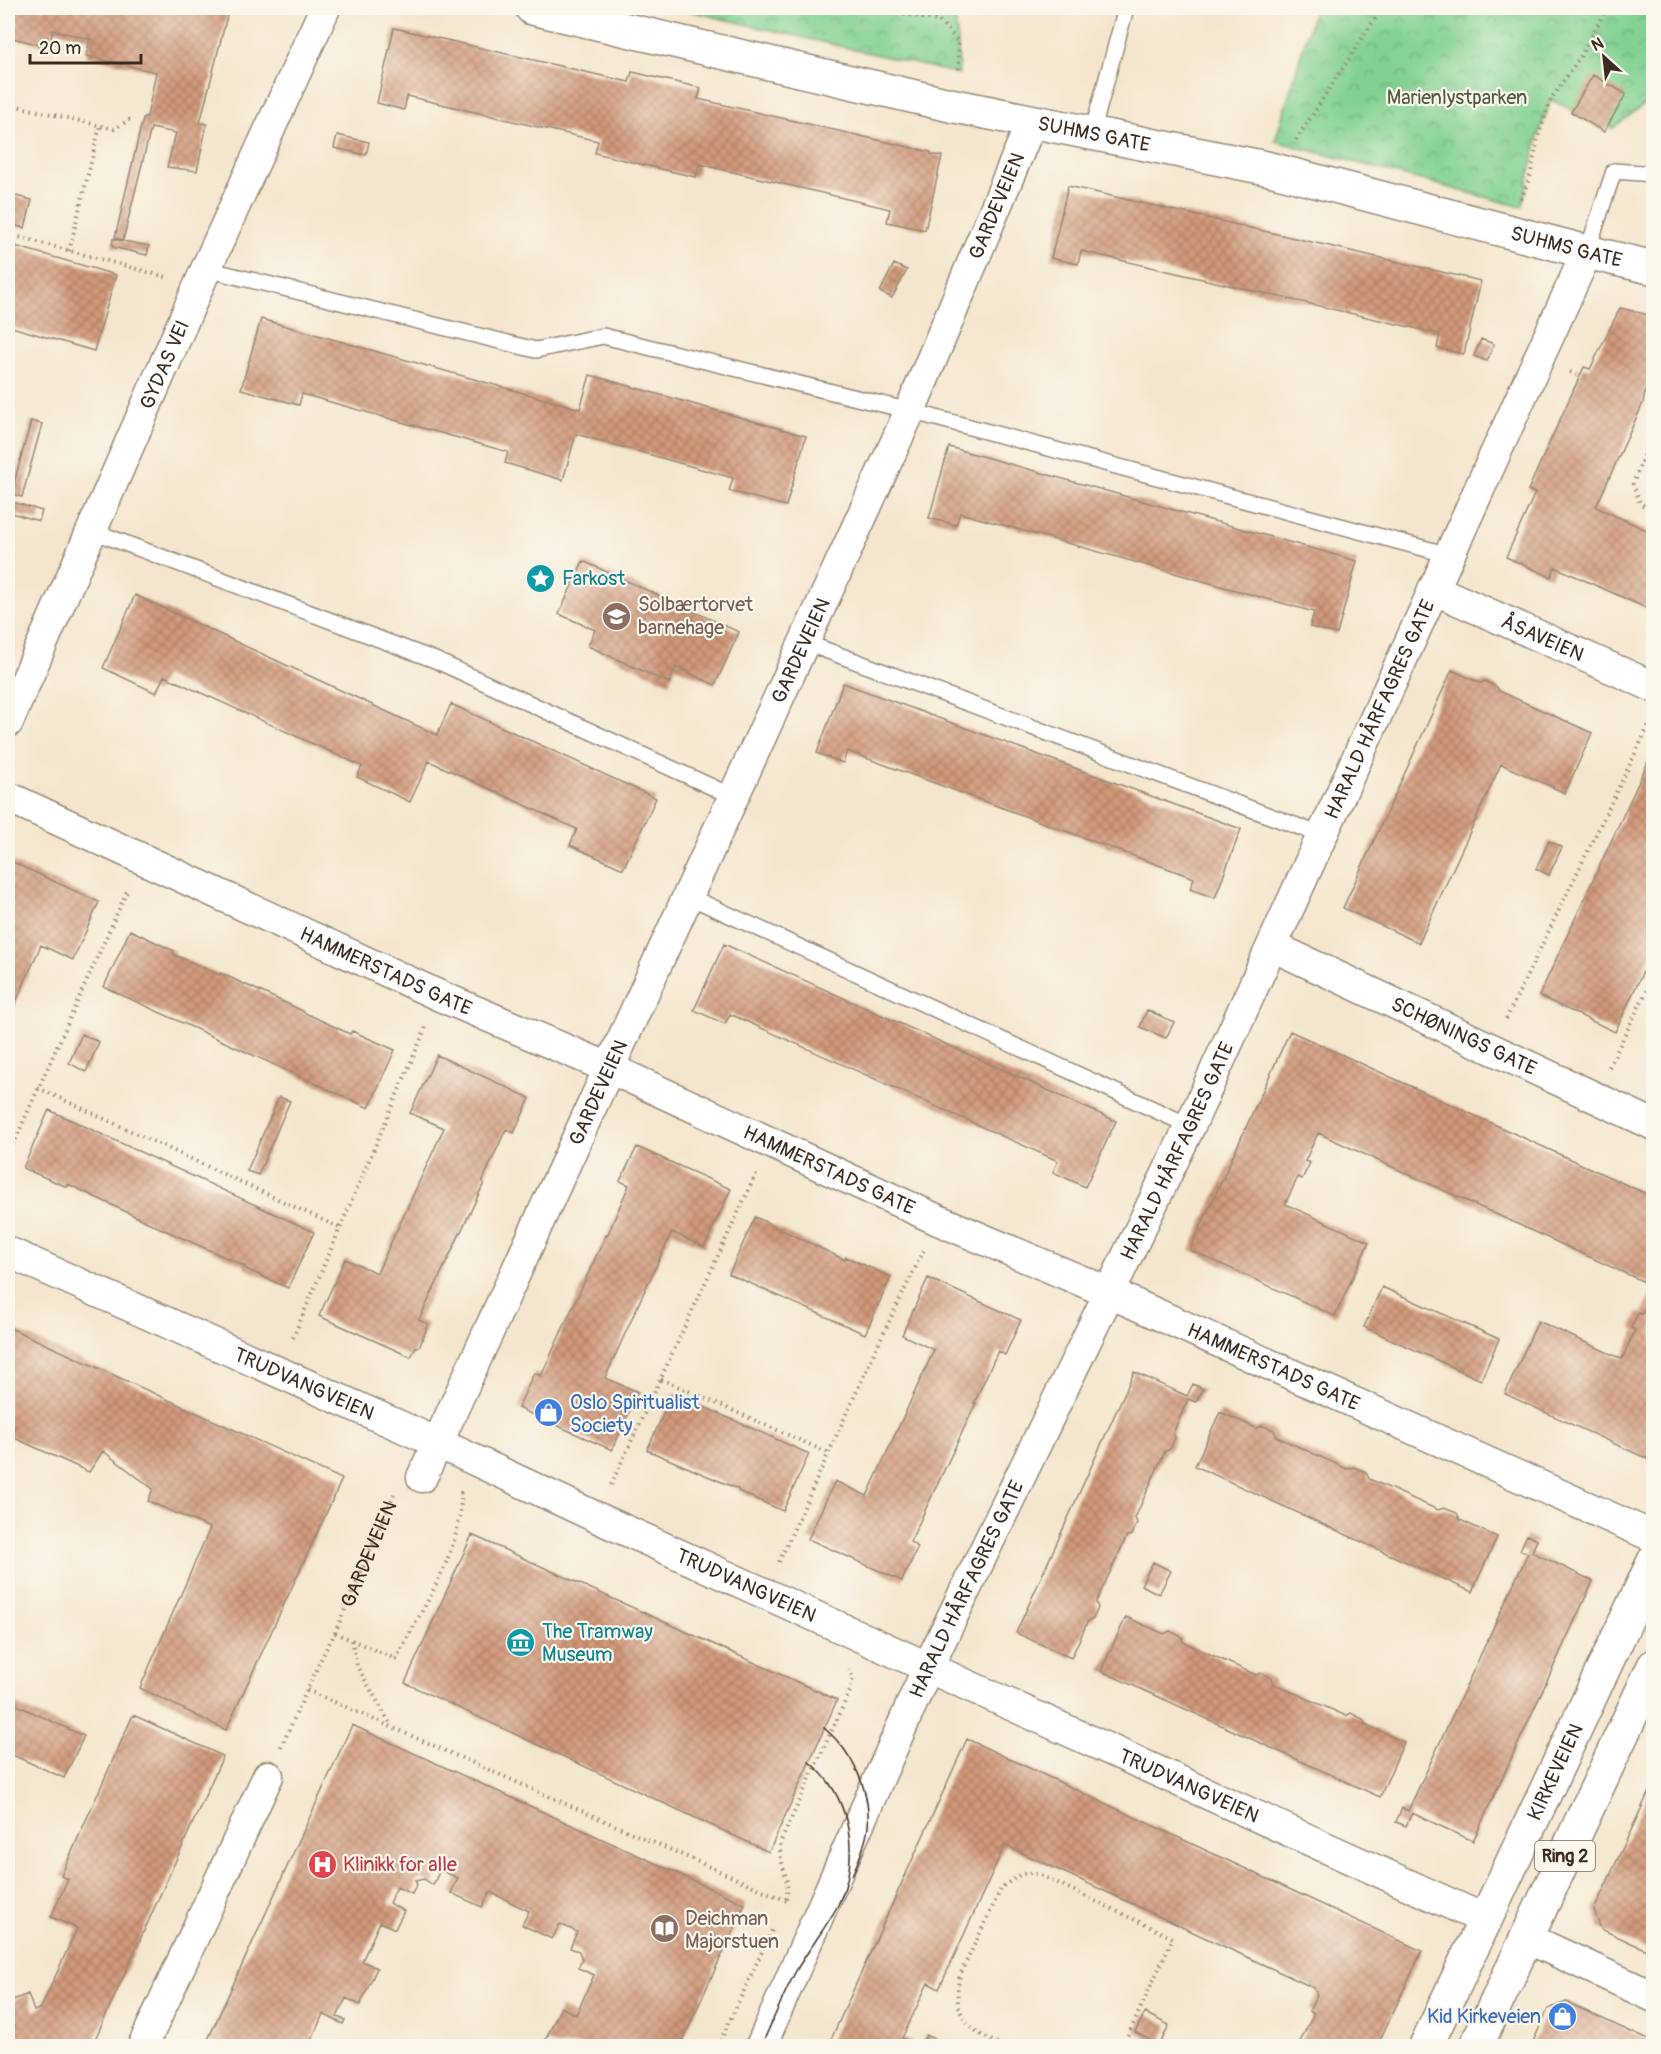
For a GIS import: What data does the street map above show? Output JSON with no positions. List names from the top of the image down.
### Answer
{
  "streets": {
    "street": [
      "SUHMS GATE",
      "GARDEVEIEN",
      "GYDAS VEI",
      "ÅSAVEIEN",
      "HARALD HÅRFAGRES GATE",
      "HAMMERSTADS GATE",
      "SCHØNINGS GATE",
      "TRUDVANGVEIEN",
      "KIRKEVEIEN",
      "Ring 2"
    ]
  },
  "crossings": [
    ["SUHMS GATE", "GARDEVEIEN"],
    ["SUHMS GATE", "HARALD HÅRFAGRES GATE"],
    ["GARDEVEIEN", "HAMMERSTADS GATE"],
    ["GARDEVEIEN", "TRUDVANGVEIEN"],
    ["ÅSAVEIEN", "HARALD HÅRFAGRES GATE"],
    ["HARALD HÅRFAGRES GATE", "HAMMERSTADS GATE"],
    ["HARALD HÅRFAGRES GATE", "SCHØNINGS GATE"],
    ["HARALD HÅRFAGRES GATE", "TRUDVANGVEIEN"],
    ["TRUDVANGVEIEN", "KIRKEVEIEN"]
  ],
  "parks": ["Marienlystparken"],
  "places": {
    "place": ["Farkost"],
    "school or university": ["Solbærtorvet barnehage"],
    "shop": ["Oslo Spiritualist Society", "Kid Kirkeveien"],
    "museum": ["The Tramway Museum"],
    "hospital": ["Klinikk for alle"],
    "library": ["Deichman Majorstuen"]
  },
  "scale_bar": "20 m",
  "north": "top left"
}
